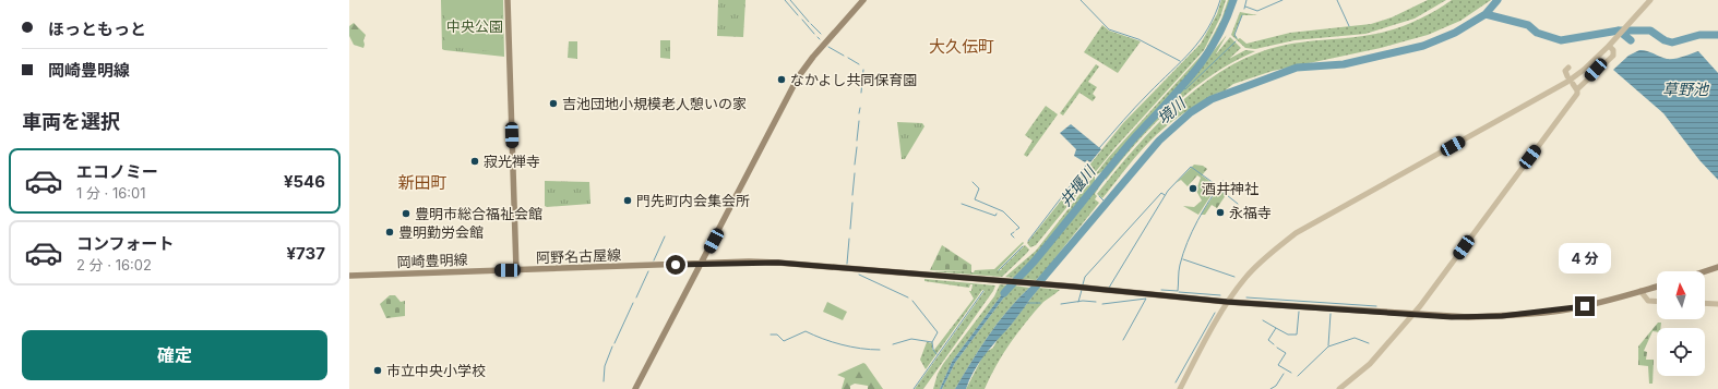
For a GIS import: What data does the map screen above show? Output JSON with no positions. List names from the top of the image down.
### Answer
{
  "streets": {
    "main road": ["阿野名古屋線", "岡崎豊明線"]
  },
  "crossings": [
    ["阿野名古屋線", "岡崎豊明線"]
  ],
  "districts": ["大久伝町", "新田町"],
  "water": ["草野池", "境川", "井堰川"],
  "parks": ["中央公園"],
  "places": [
    "なかよし共同保育園",
    "吉池団地小規模老人憩いの家",
    "寂光禅寺",
    "酒井神社",
    "門先町内会集会所",
    "永福寺",
    "豊明市総合福祉会館",
    "豊明勤労会館",
    "市立中央小学校"
  ],
  "north": "top",
  "page": {
    "banner": ["ほっともっと", "岡崎豊明線"],
    "heading": "車両を選択",
    "list": [
      {
        "name": "エコノミー",
        "note": "1 分 · 16:01",
        "value": "¥546"
      },
      {
        "name": "コンフォート",
        "note": "2 分 · 16:02",
        "value": "¥737"
      }
    ],
    "bubble": "4 分",
    "buttons": "確定"
  }
}
